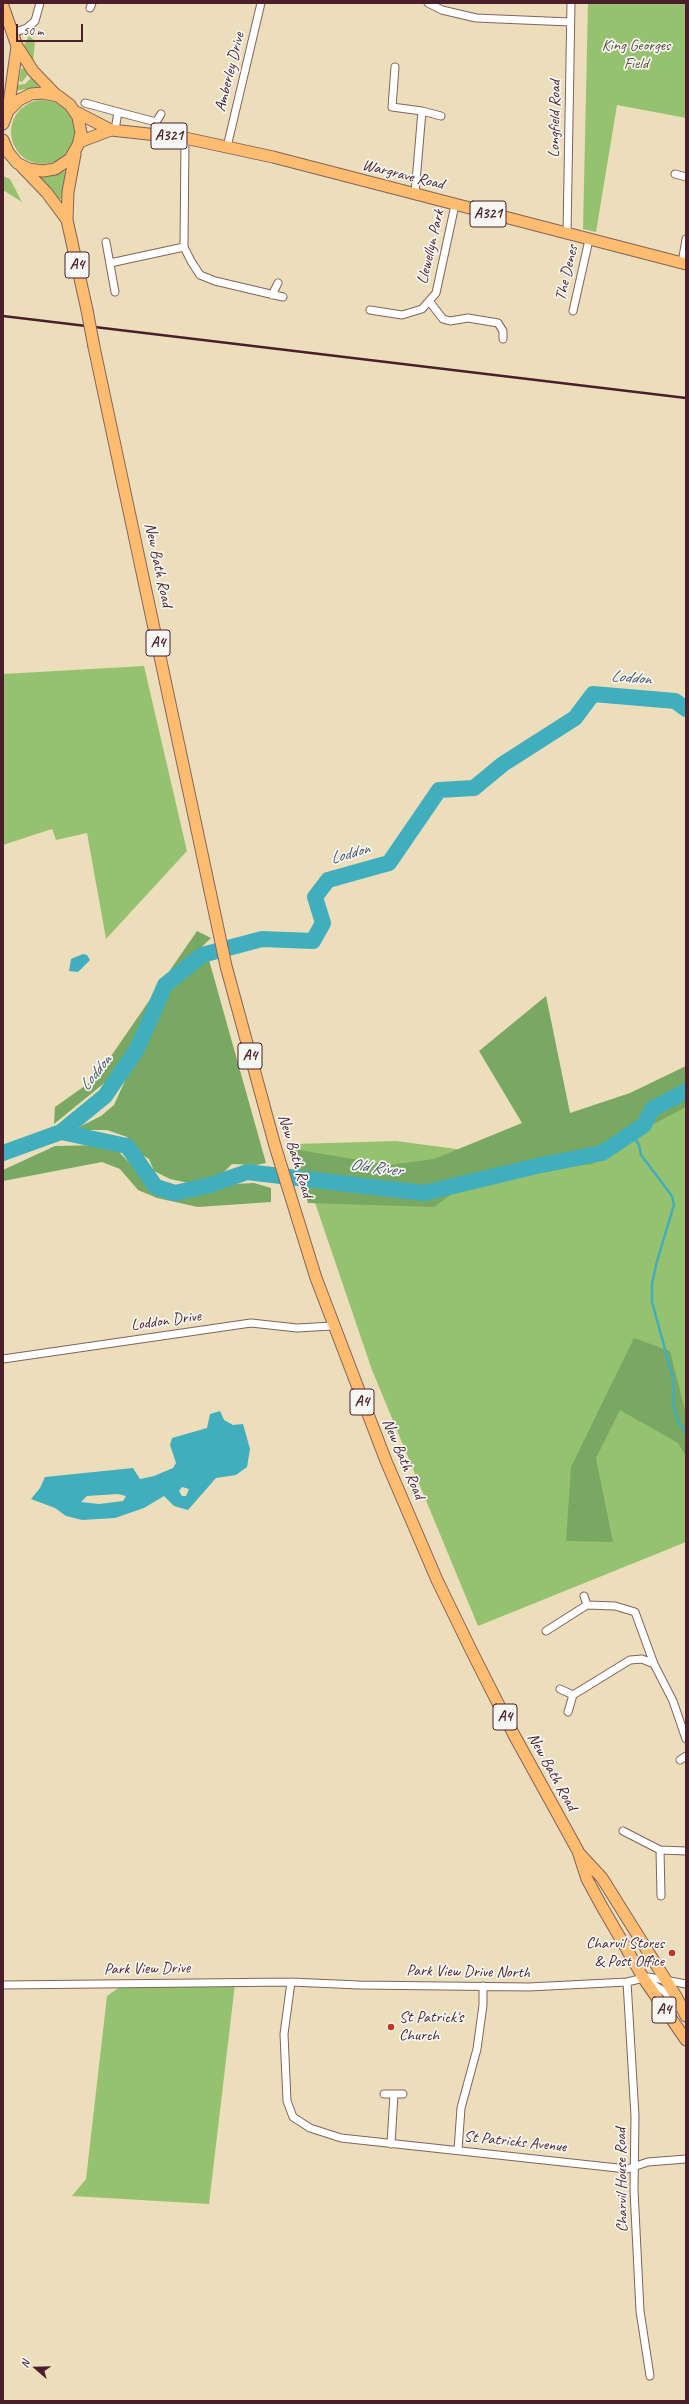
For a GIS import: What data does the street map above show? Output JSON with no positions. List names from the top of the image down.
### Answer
{
  "streets": {
    "main road": [
      "A321",
      "Wargrave Road",
      "A4",
      "New Bath Road"
    ],
    "street": [
      "Amberley Drive",
      "Longfield Road",
      "Llewellyn Park",
      "The Denes",
      "Loddon Drive",
      "Park View Drive",
      "Park View Drive North",
      "St Patricks Avenue",
      "Charvil House Road"
    ]
  },
  "crossings": [
    ["Amberley Drive", "Wargrave Road"],
    ["Longfield Road", "Wargrave Road"],
    ["Wargrave Road", "Llewellyn Park"],
    ["Wargrave Road", "The Denes"],
    ["Wargrave Road", "New Bath Road"],
    ["New Bath Road", "Loddon Drive"],
    ["New Bath Road", "Park View Drive North"],
    ["Park View Drive", "Park View Drive North"],
    ["Park View Drive", "St Patricks Avenue"],
    ["Park View Drive North", "St Patricks Avenue"],
    ["Park View Drive North", "Charvil House Road"],
    ["St Patricks Avenue", "Charvil House Road"]
  ],
  "water": ["Loddon", "Old River"],
  "parks": ["King Georges Field"],
  "places": ["Charvil Stores & Post Office", "St Patrick's Church"],
  "scale_bar": "50 m",
  "north": "left"
}
